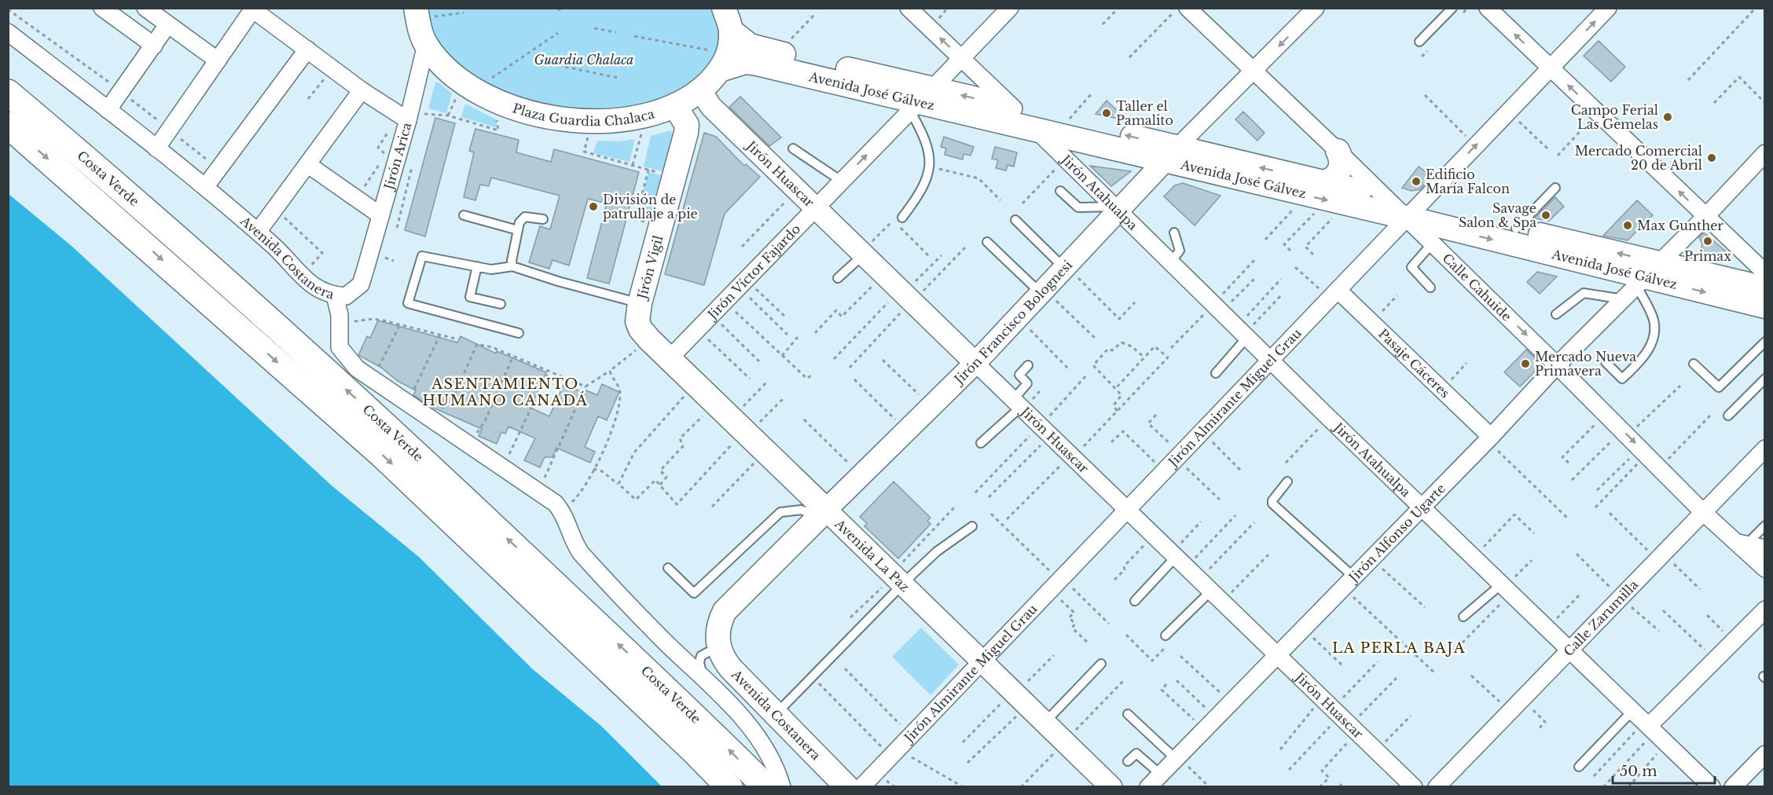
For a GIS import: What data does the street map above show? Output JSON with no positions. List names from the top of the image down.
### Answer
{
  "streets": {
    "highway": ["Costa Verde"],
    "main road": [
      "Avenida José Gálvez",
      "Plaza Guardia Chalaca",
      "Avenida Costanera",
      "Jirón Vigil",
      "Jirón Francisco Bolognesi",
      "Avenida La Paz"
    ],
    "street": [
      "Jirón Arica",
      "Jirón Huascar",
      "Jirón Atahualpa",
      "Jirón Víctor Fajardo",
      "Calle Cahuide",
      "Pasaje Cáceres",
      "Jirón Almirante Miguel Grau",
      "Jirón Alfonso Ugarte",
      "Calle Zarumilla"
    ]
  },
  "crossings": [
    ["Avenida José Gálvez", "Plaza Guardia Chalaca"],
    ["Avenida José Gálvez", "Jirón Atahualpa"],
    ["Avenida José Gálvez", "Jirón Víctor Fajardo"],
    ["Avenida José Gálvez", "Calle Cahuide"],
    ["Avenida José Gálvez", "Jirón Francisco Bolognesi"],
    ["Avenida José Gálvez", "Jirón Almirante Miguel Grau"],
    ["Avenida José Gálvez", "Jirón Alfonso Ugarte"],
    ["Plaza Guardia Chalaca", "Jirón Arica"],
    ["Plaza Guardia Chalaca", "Jirón Huascar"],
    ["Plaza Guardia Chalaca", "Jirón Vigil"],
    ["Jirón Arica", "Avenida Costanera"],
    ["Jirón Huascar", "Jirón Víctor Fajardo"],
    ["Jirón Huascar", "Jirón Francisco Bolognesi"],
    ["Jirón Huascar", "Jirón Almirante Miguel Grau"],
    ["Jirón Huascar", "Jirón Alfonso Ugarte"],
    ["Jirón Atahualpa", "Jirón Francisco Bolognesi"],
    ["Jirón Atahualpa", "Jirón Almirante Miguel Grau"],
    ["Jirón Atahualpa", "Jirón Alfonso Ugarte"],
    ["Jirón Atahualpa", "Calle Zarumilla"],
    ["Avenida Costanera", "Jirón Francisco Bolognesi"],
    ["Jirón Vigil", "Avenida La Paz"],
    ["Jirón Víctor Fajardo", "Avenida La Paz"],
    ["Calle Cahuide", "Jirón Almirante Miguel Grau"],
    ["Calle Cahuide", "Jirón Alfonso Ugarte"],
    ["Calle Cahuide", "Calle Zarumilla"],
    ["Jirón Francisco Bolognesi", "Avenida La Paz"],
    ["Pasaje Cáceres", "Jirón Almirante Miguel Grau"],
    ["Pasaje Cáceres", "Jirón Alfonso Ugarte"],
    ["Jirón Almirante Miguel Grau", "Avenida La Paz"]
  ],
  "one_way": ["Calle Cahuide"],
  "districts": ["ASENTAMIENTO HUMANO CANADÁ", "LA PERLA BAJA"],
  "parks": ["Guardia Chalaca"],
  "places": [
    "Taller el Pamalito",
    "Campo Ferial Las Gemelas",
    "Mercado Comercial 20 de Abril",
    "Edificio María Falcon",
    "División de patrullaje a pie",
    "Savage Salon & Spa",
    "Max Gunther",
    "Primax",
    "Mercado Nueva Primavera"
  ],
  "scale_bar": "50 m"
}
